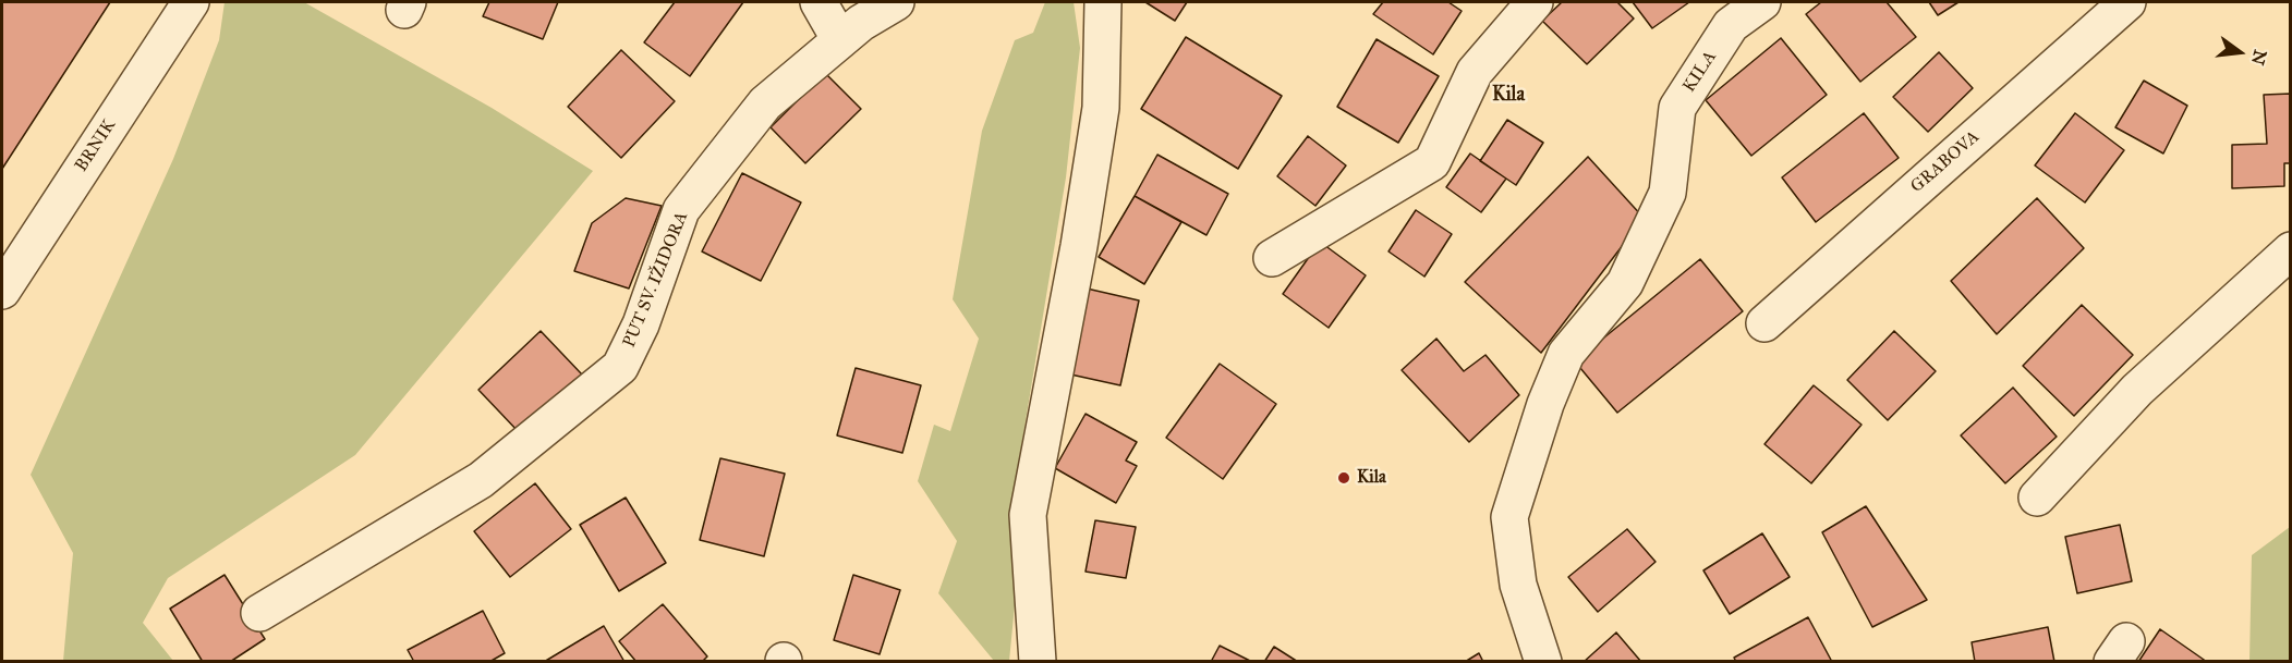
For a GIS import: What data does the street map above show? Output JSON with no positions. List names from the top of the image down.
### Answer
{
  "streets": {
    "street": [
      "KILA",
      "BRNIK",
      "GRABOVA",
      "PUT SV. IŽIDORA"
    ]
  },
  "districts": ["Kila"],
  "places": ["Kila"],
  "north": "right"
}
